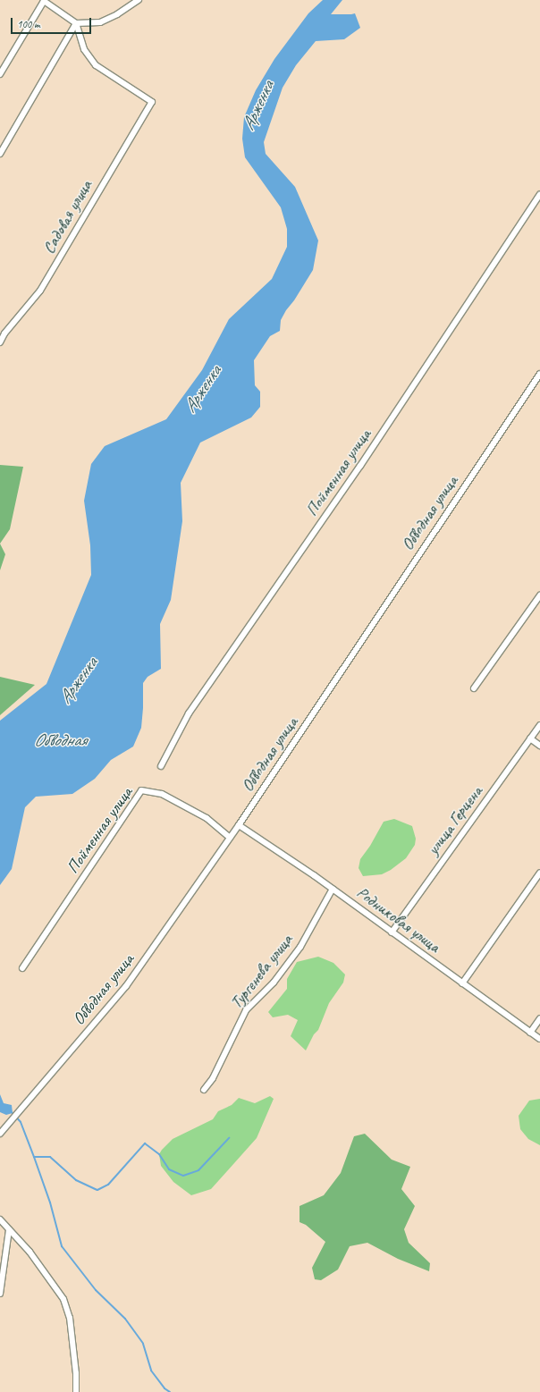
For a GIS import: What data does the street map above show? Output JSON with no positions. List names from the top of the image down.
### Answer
{
  "streets": {
    "street": [
      "Садовая улица",
      "Пойменная улица",
      "Обводная улица",
      "улица Герцена",
      "Родниковая улица",
      "Тургенева улица"
    ]
  },
  "crossings": [
    ["Пойменная улица", "Обводная улица"],
    ["Обводная улица", "Родниковая улица"],
    ["улица Герцена", "Родниковая улица"],
    ["Родниковая улица", "Тургенева улица"]
  ],
  "water": ["Арженка", "Обводная"],
  "scale_bar": "100 m"
}
